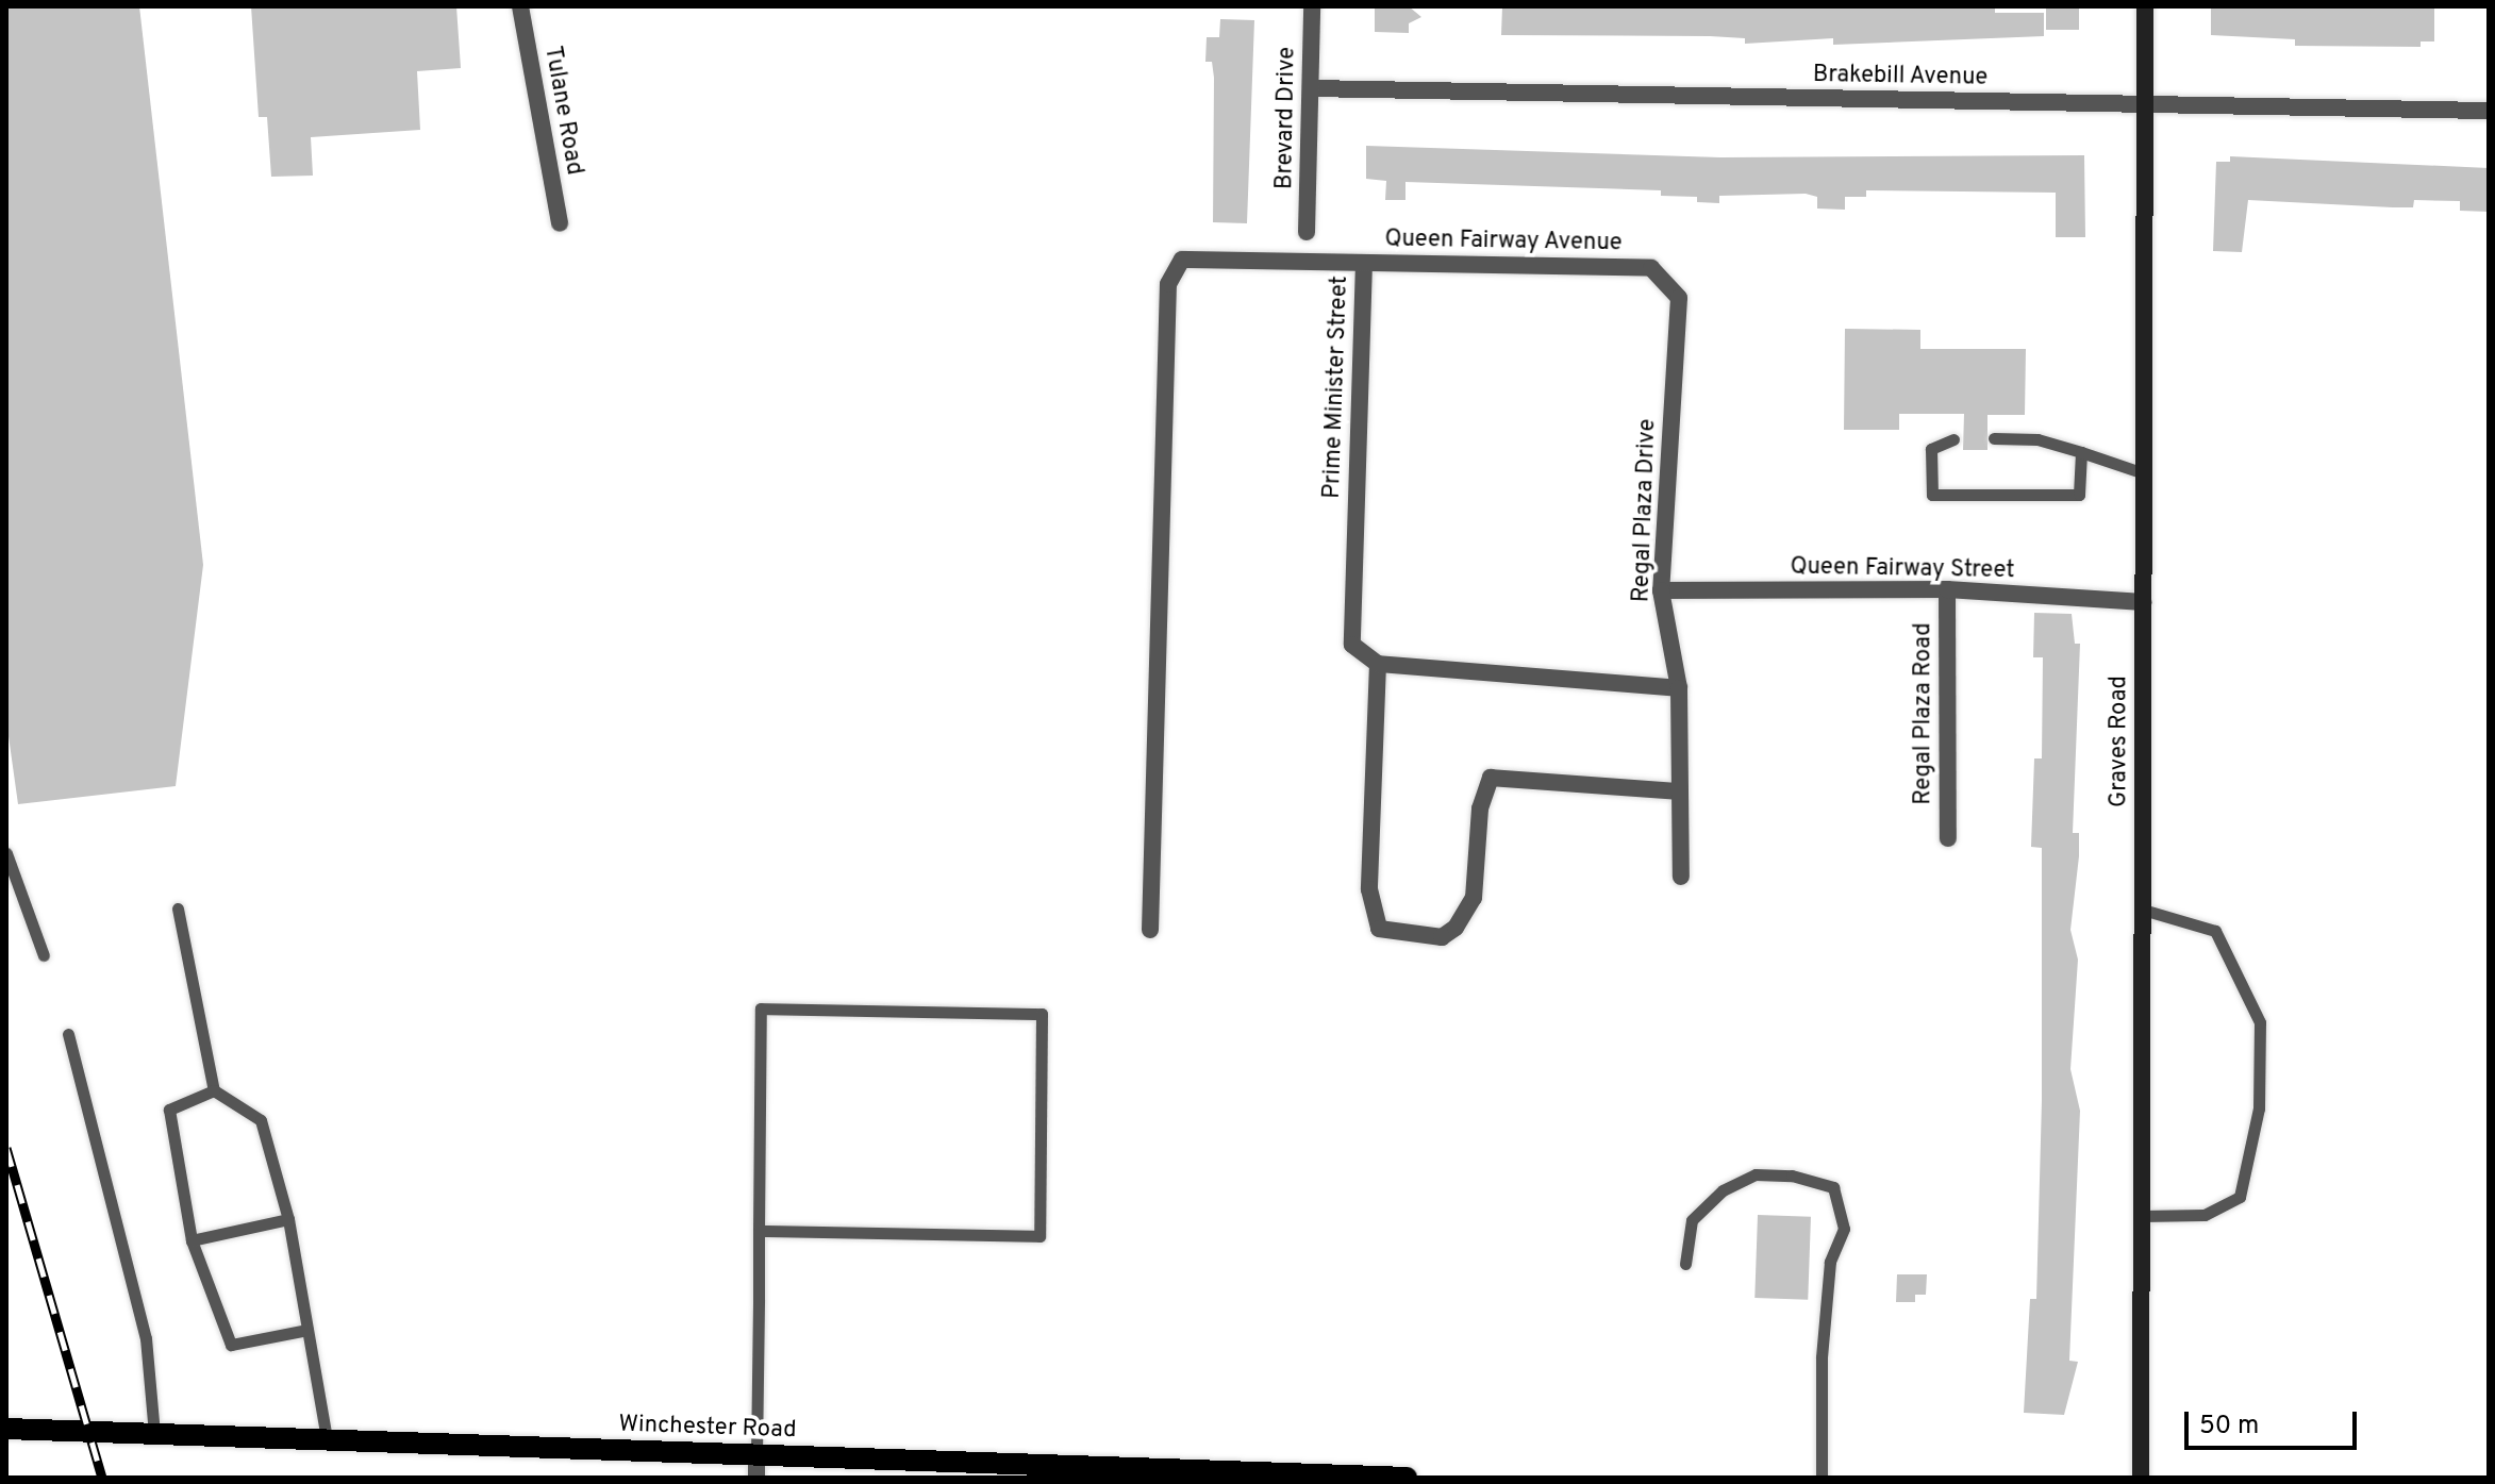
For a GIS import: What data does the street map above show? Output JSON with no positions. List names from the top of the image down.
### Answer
{
  "streets": {
    "main road": ["Winchester Road"],
    "street": [
      "Brakebill Avenue",
      "Tulane Road",
      "Brevard Drive",
      "Queen Fairway Avenue",
      "Prime Minister Street",
      "Regal Plaza Drive",
      "Queen Fairway Street",
      "Regal Plaza Road",
      "Graves Road"
    ]
  },
  "crossings": [
    ["Brakebill Avenue", "Brevard Drive"],
    ["Brakebill Avenue", "Graves Road"],
    ["Queen Fairway Avenue", "Prime Minister Street"],
    ["Queen Fairway Avenue", "Regal Plaza Drive"],
    ["Regal Plaza Drive", "Queen Fairway Street"],
    ["Queen Fairway Street", "Regal Plaza Road"],
    ["Queen Fairway Street", "Graves Road"]
  ],
  "scale_bar": "50 m"
}
